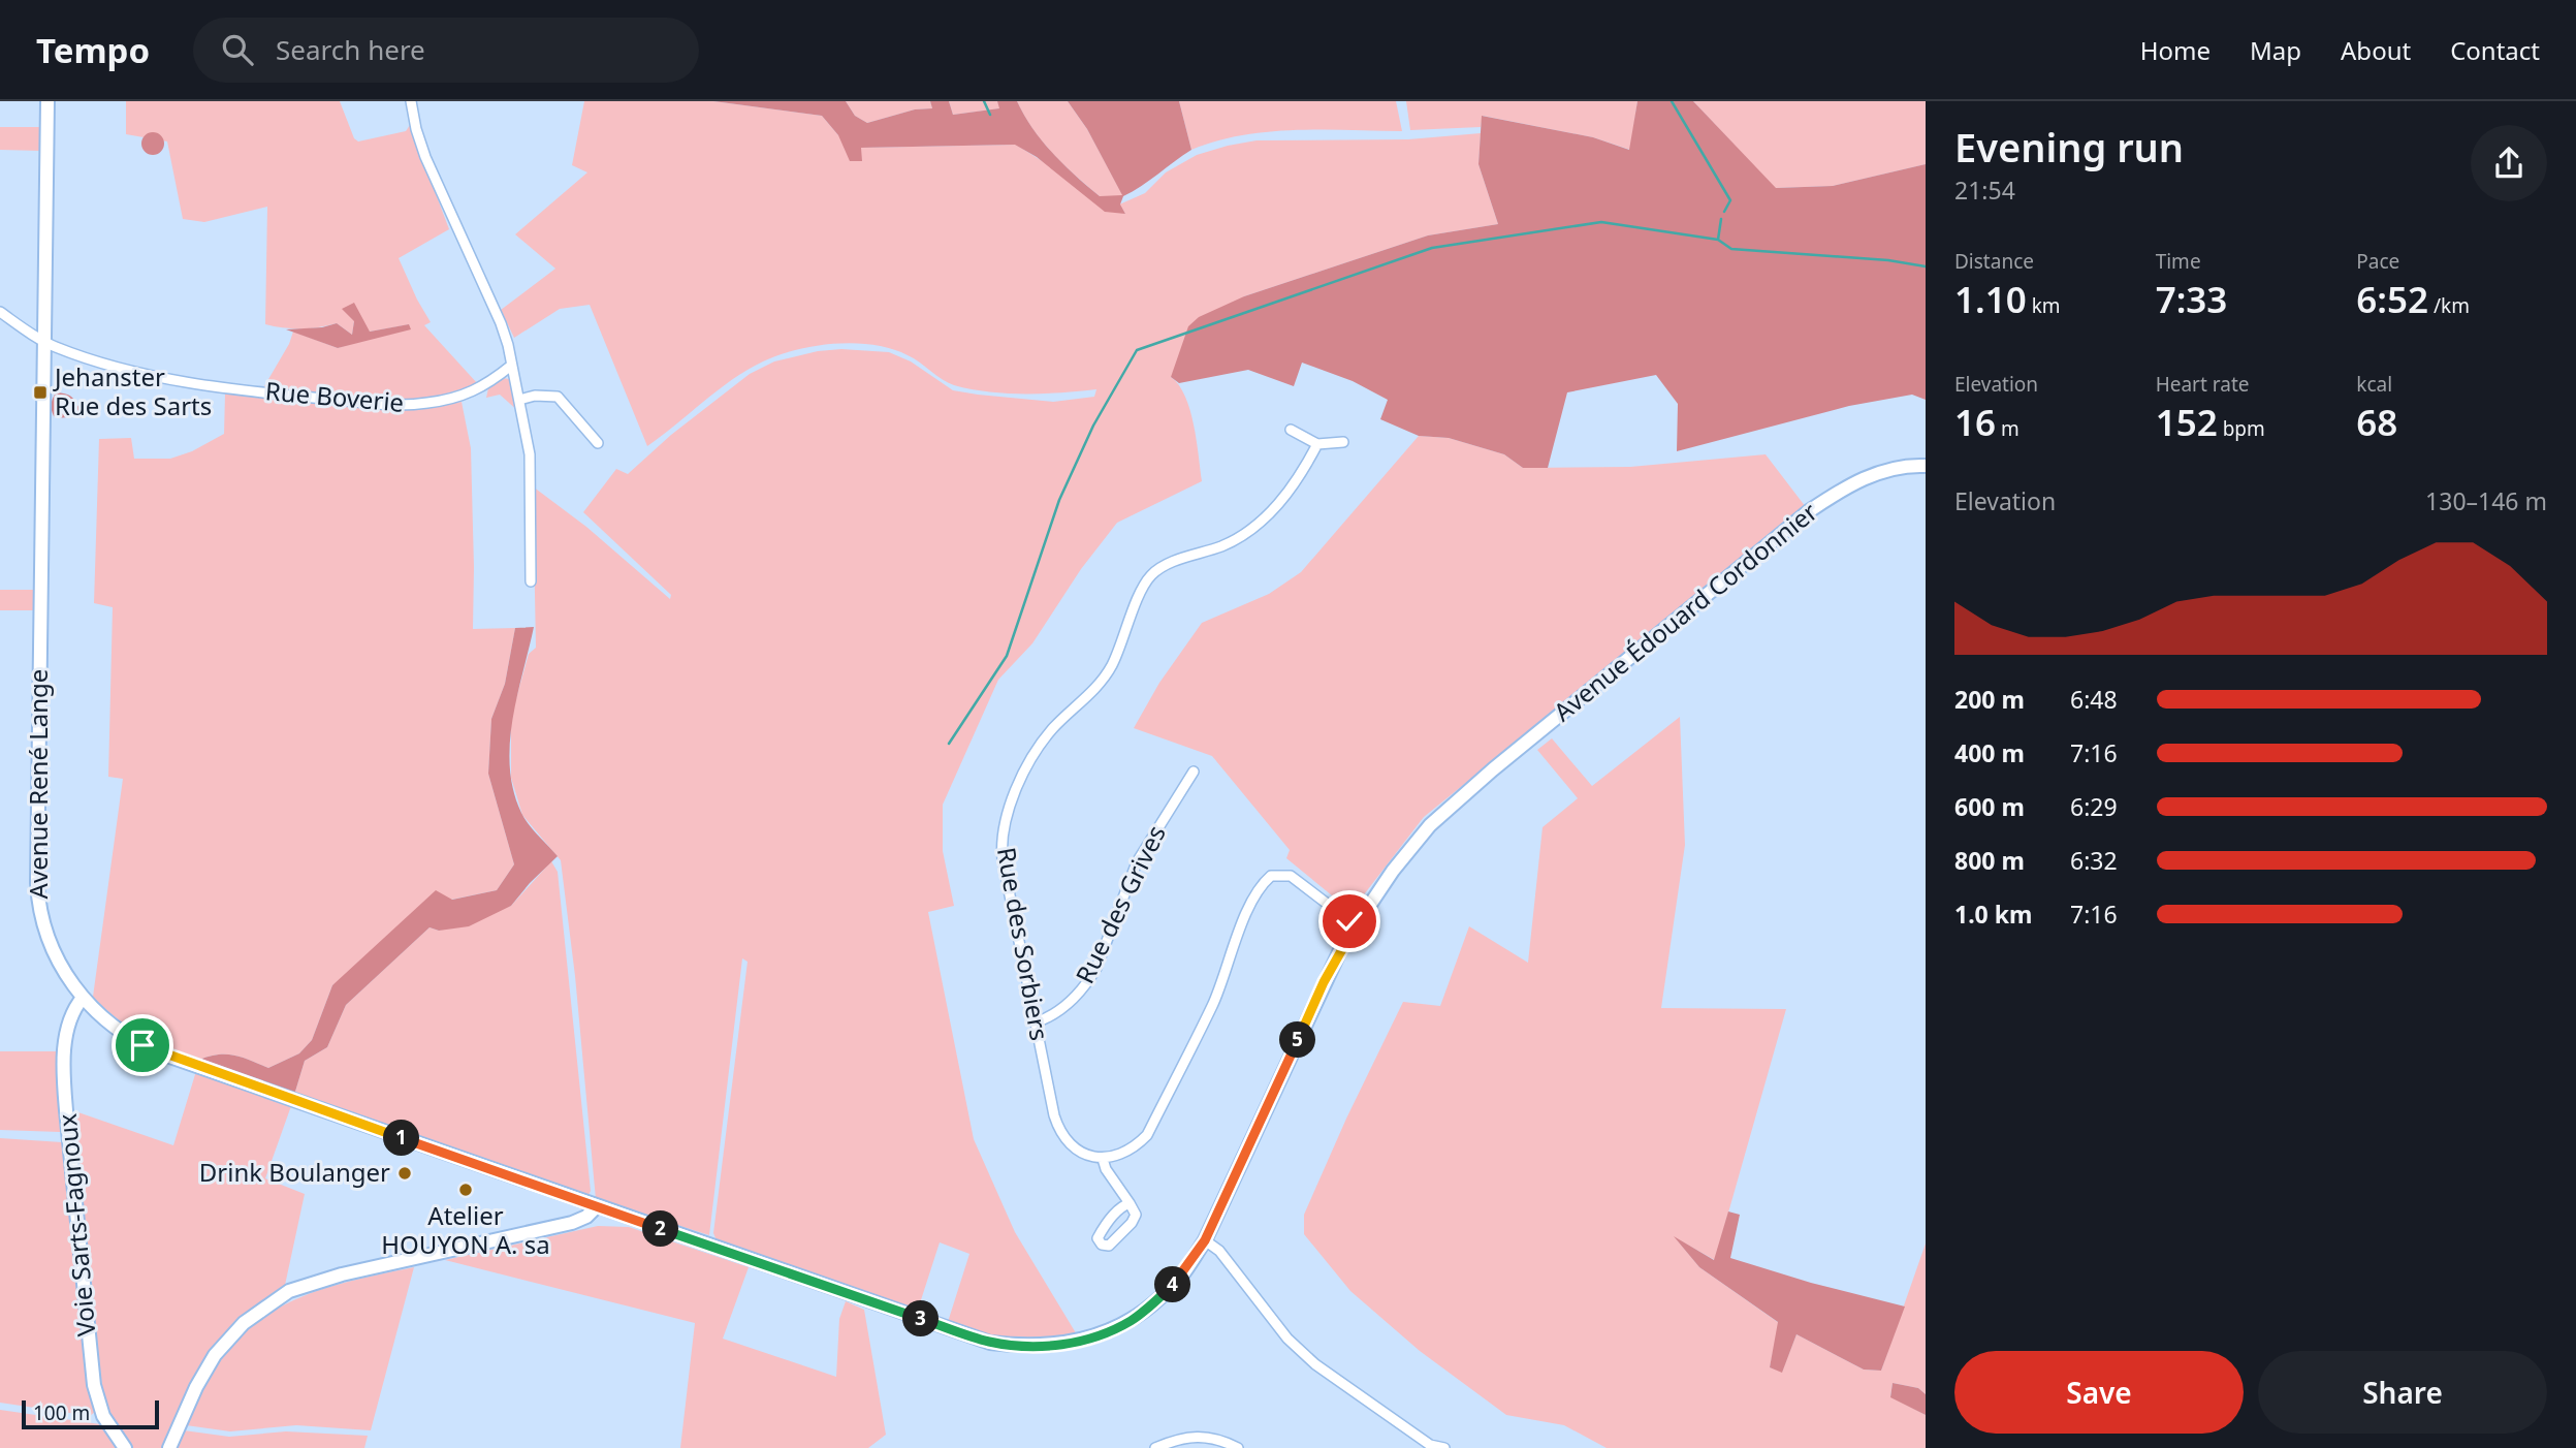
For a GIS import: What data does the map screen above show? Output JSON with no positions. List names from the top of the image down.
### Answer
{
  "streets": {
    "main road": ["Avenue Édouard Cordonnier", "Avenue René Lange", "Voie Sarts-Fagnoux"],
    "street": ["Rue Boverie", "Rue des Grives", "Rue des Sorbiers"]
  },
  "crossings": [
    ["Rue Boverie", "Avenue René Lange"],
    ["Avenue Édouard Cordonnier", "Avenue René Lange"],
    ["Avenue René Lange", "Voie Sarts-Fagnoux"],
    ["Rue des Grives", "Rue des Sorbiers"]
  ],
  "places": {
    "transit": ["Jehanster Rue des Sarts"],
    "other": ["Drink Boulanger", "Atelier HOUYON A. sa"]
  },
  "scale_bar": "100 m",
  "page": {
    "header": "Tempo",
    "search": "Search here",
    "nav": [
      "Home",
      "Map",
      "About",
      "Contact"
    ],
    "heading": ["Evening run", "21:54"],
    "stats": [
      ["Distance", "1.10 km"],
      ["Time", "7:33"],
      ["Pace", "6:52 /km"],
      ["Elevation", "16 m"],
      ["Heart rate", "152 bpm"],
      ["kcal", "68"]
    ],
    "chart": ["Elevation", "130–146 m"],
    "list": [
      {
        "name": "200 m",
        "note": "6:48"
      },
      {
        "name": "400 m",
        "note": "7:16"
      },
      {
        "name": "600 m",
        "note": "6:29"
      },
      {
        "name": "800 m",
        "note": "6:32"
      },
      {
        "name": "1.0 km",
        "note": "7:16"
      }
    ],
    "pins": [
      "5",
      "1",
      "2",
      "4",
      "3"
    ],
    "buttons": ["Save", "Share"],
    "scale": "100 m"
  }
}
